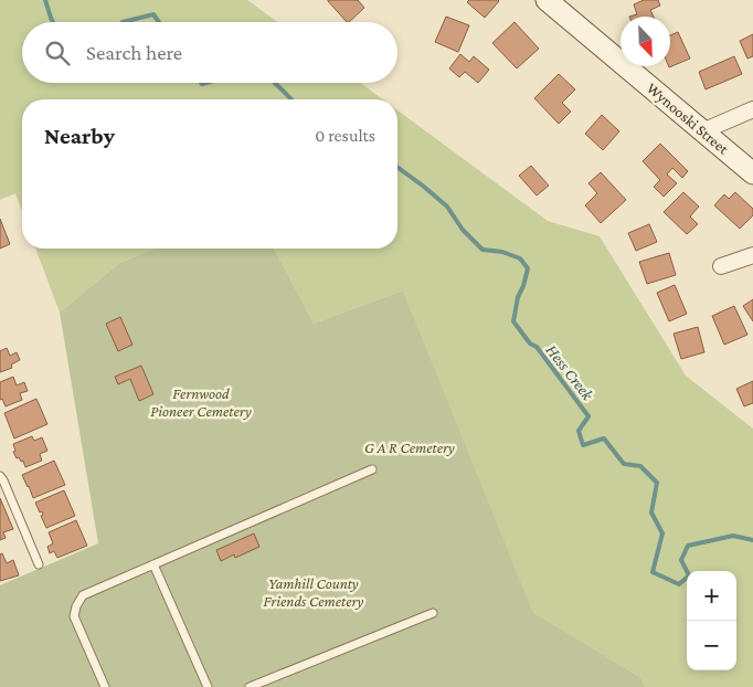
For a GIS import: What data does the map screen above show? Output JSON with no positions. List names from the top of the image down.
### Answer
{
  "streets": {
    "main road": ["Wynooski Street"]
  },
  "water": ["Hess Creek"],
  "parks": ["Fernwood Pioneer Cemetery", "G A R Cemetery", "Yamhill County Friends Cemetery"],
  "north": "bottom right",
  "page": {
    "search": "Search here",
    "heading": ["Nearby", "0 results"],
    "map_buttons": ["+", "−"]
  }
}
